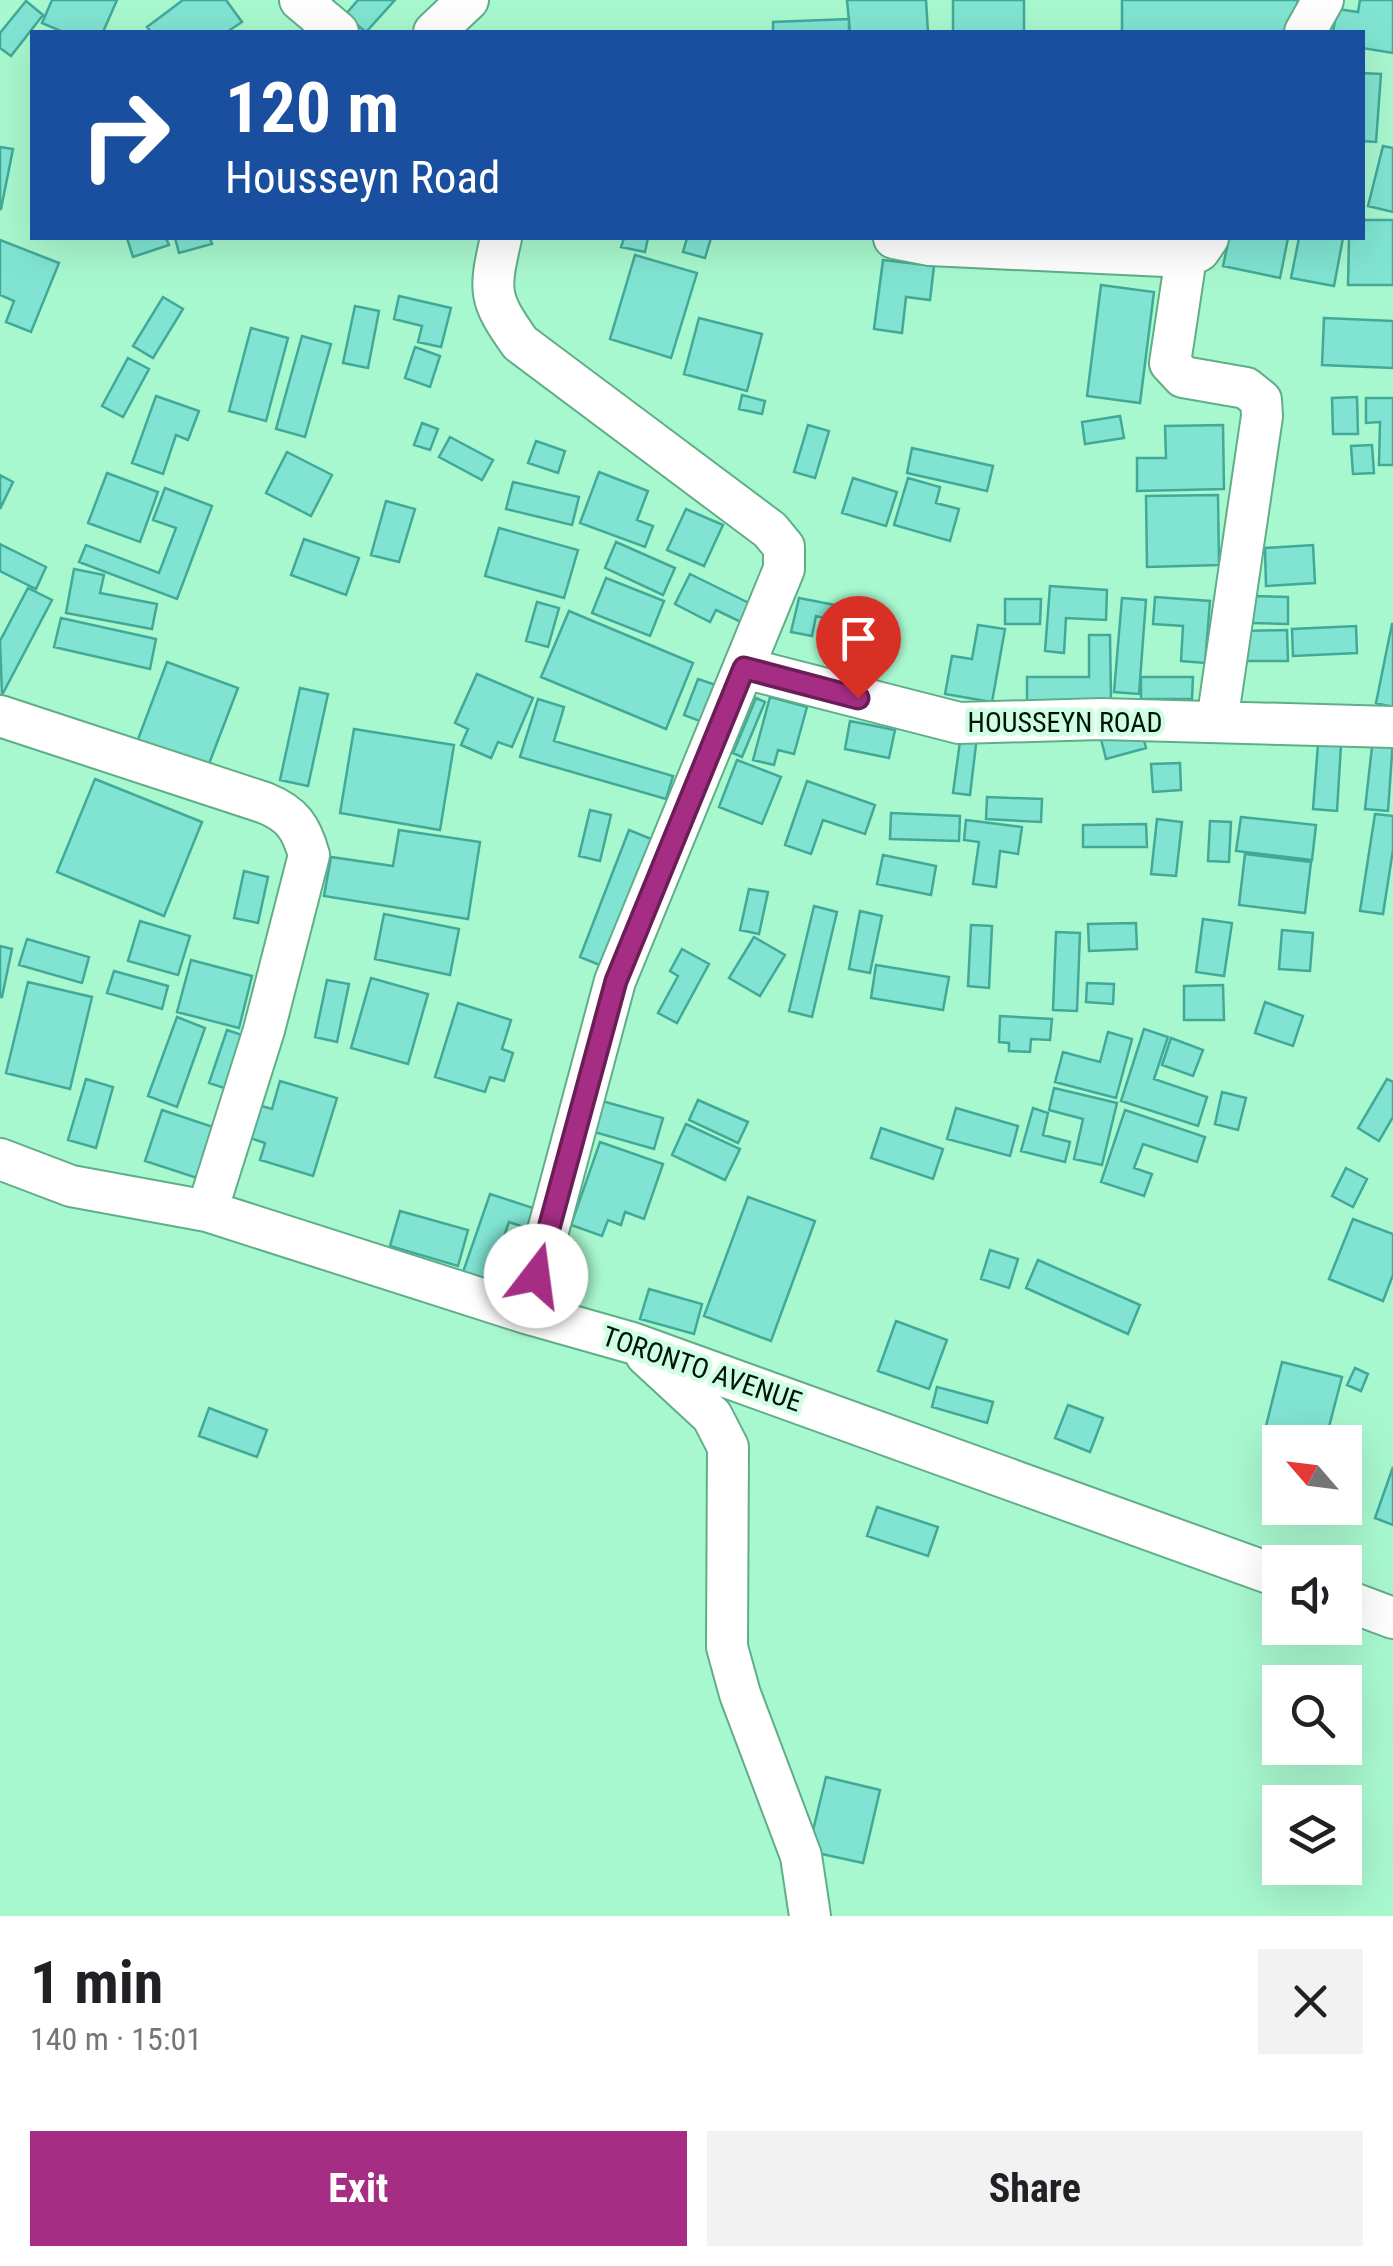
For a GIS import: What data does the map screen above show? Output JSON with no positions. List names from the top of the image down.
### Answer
{
  "streets": {
    "street": ["HOUSSEYN ROAD", "TORONTO AVENUE"]
  },
  "north": "top left",
  "page": {
    "turn": ["120 m", "Housseyn Road"],
    "heading": ["1 min", "140 m · 15:01"],
    "buttons": ["Exit", "Share"]
  }
}
